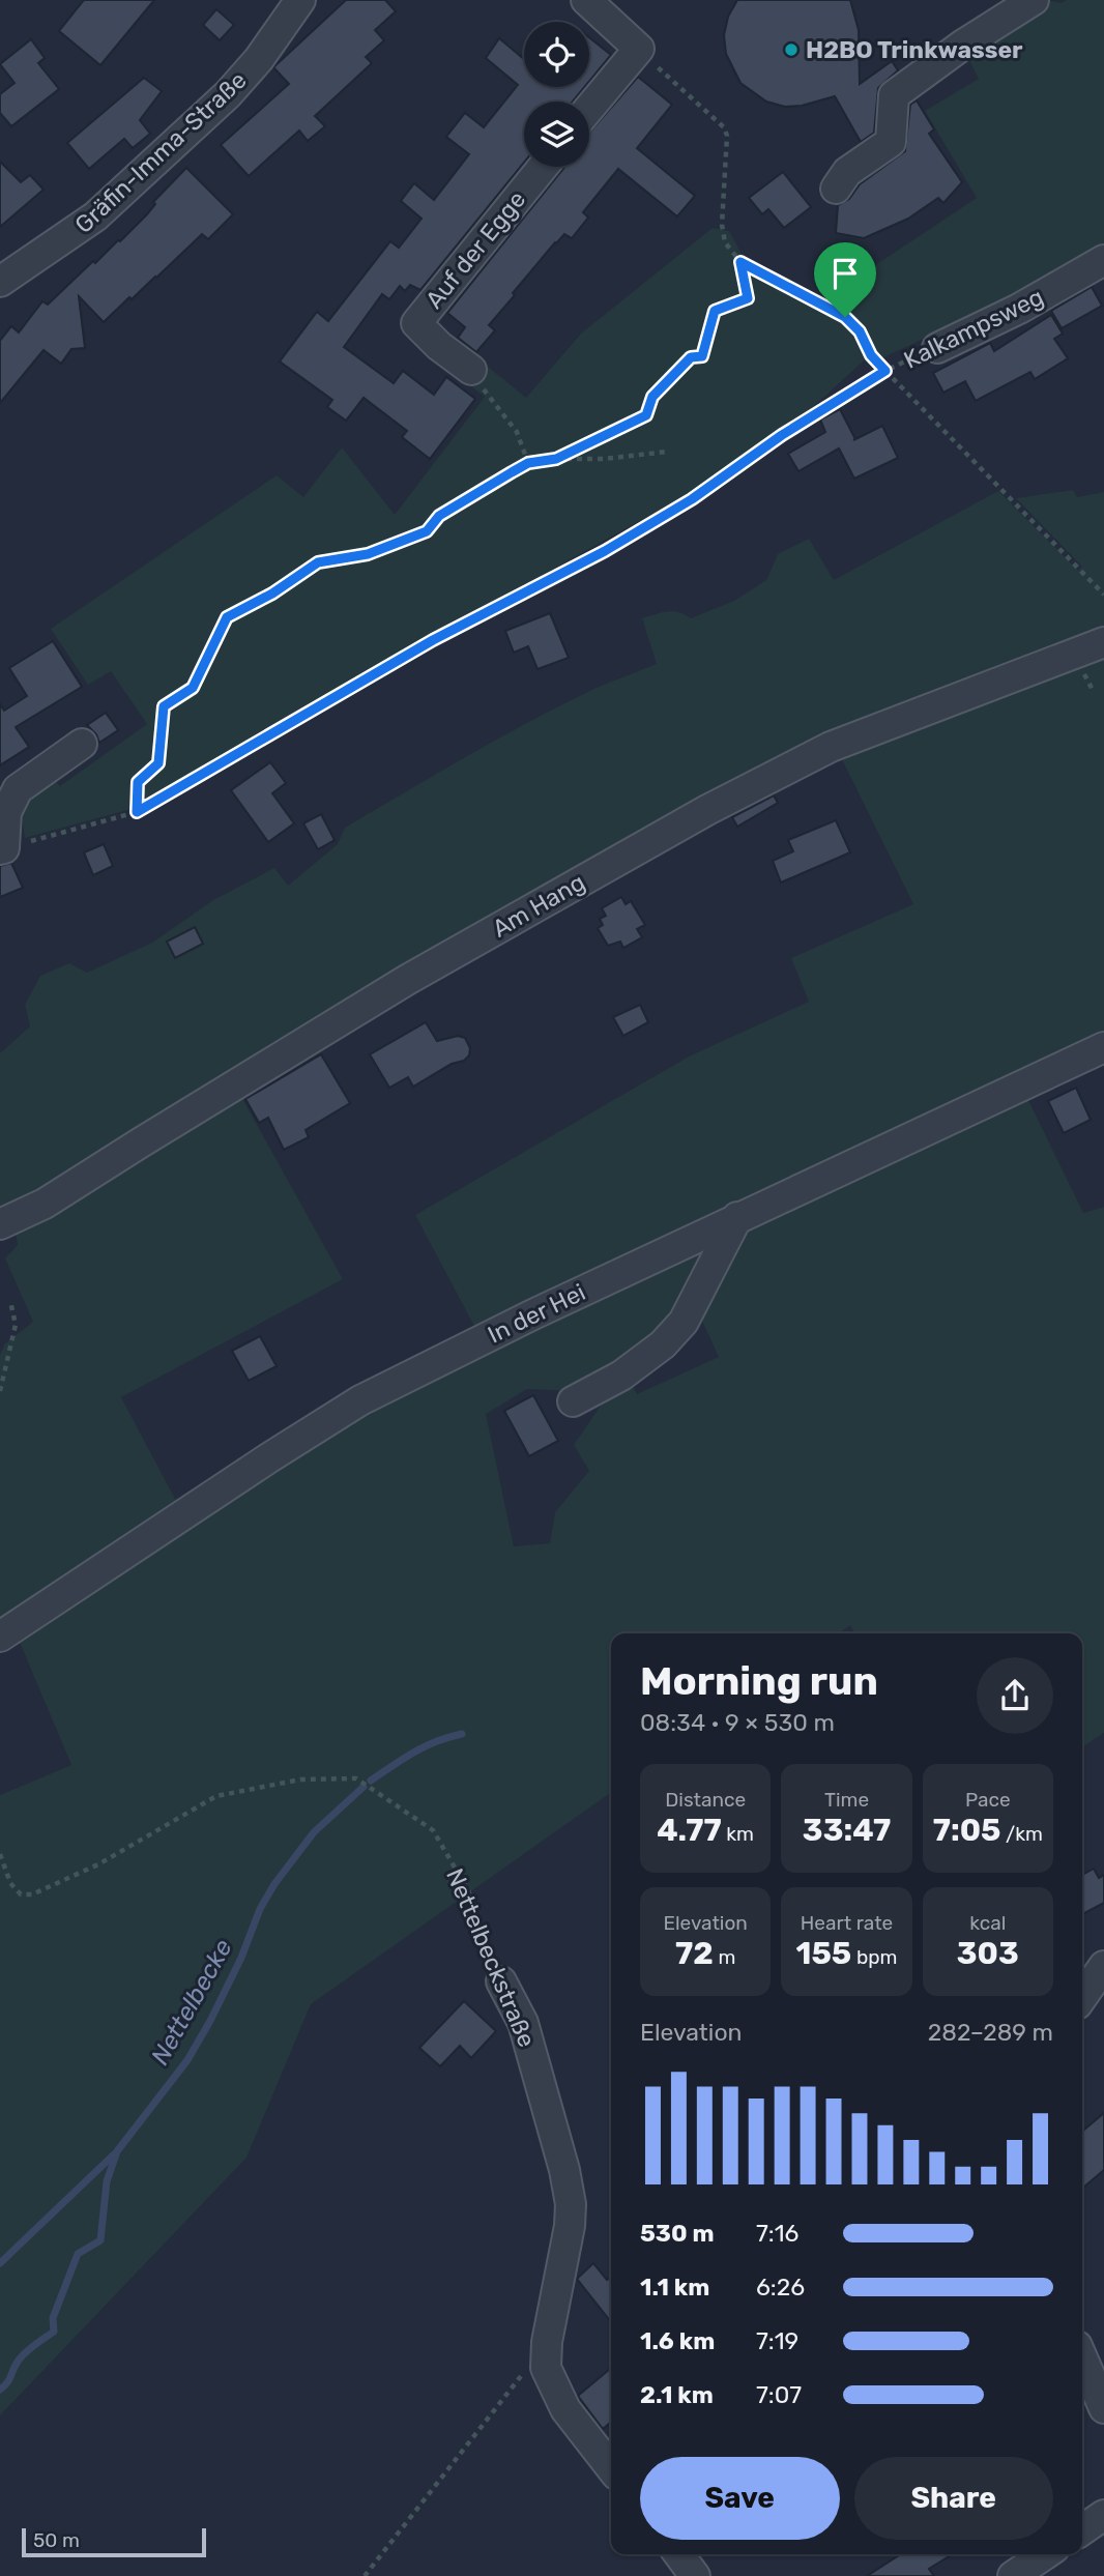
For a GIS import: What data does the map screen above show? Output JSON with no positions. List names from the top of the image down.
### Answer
{
  "streets": {
    "street": [
      "Gräfin-Imma-Straße",
      "Auf der Egge",
      "Kalkampsweg",
      "Am Hang",
      "In der Hei",
      "Nettelbeckstraße"
    ]
  },
  "water": ["Nettelbecke"],
  "places": ["H2BO Trinkwasser"],
  "scale_bar": "50 m",
  "page": {
    "heading": ["Morning run", "08:34 · 9 × 530 m"],
    "stats": [
      ["Distance", "4.77 km"],
      ["Time", "33:47"],
      ["Pace", "7:05 /km"],
      ["Elevation", "72 m"],
      ["Heart rate", "155 bpm"],
      ["kcal", "303"]
    ],
    "chart": ["Elevation", "282–289 m"],
    "list": [
      {
        "name": "530 m",
        "note": "7:16"
      },
      {
        "name": "1.1 km",
        "note": "6:26"
      },
      {
        "name": "1.6 km",
        "note": "7:19"
      },
      {
        "name": "2.1 km",
        "note": "7:07"
      }
    ],
    "buttons": ["Save", "Share"],
    "scale": "50 m"
  }
}
